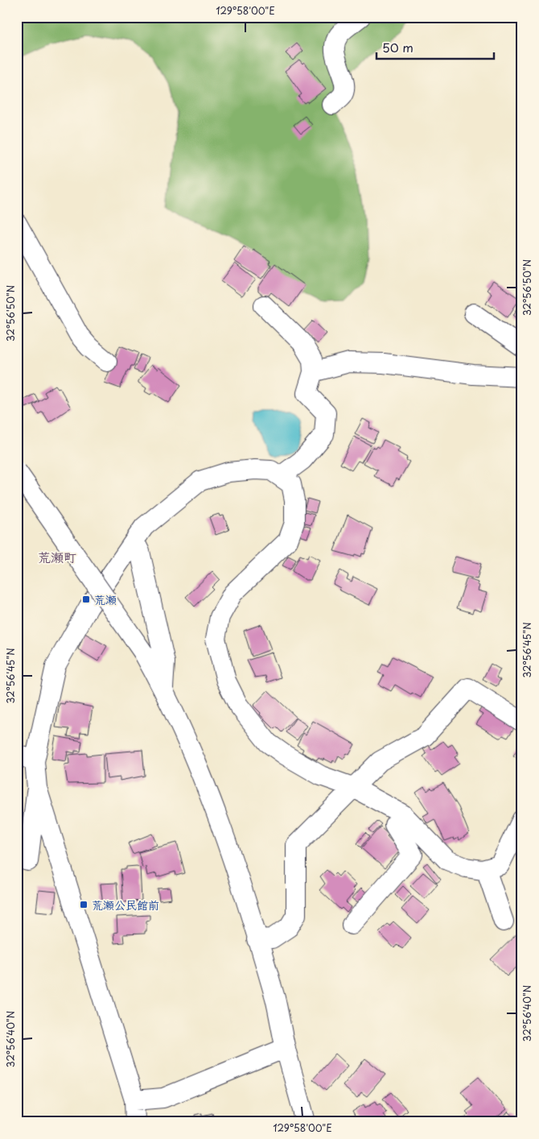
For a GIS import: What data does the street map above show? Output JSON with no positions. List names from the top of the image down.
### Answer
{
  "districts": ["荒瀬町"],
  "places": {
    "transit": ["荒瀬", "荒瀬公民館前"]
  },
  "scale_bar": "50 m",
  "coordinates": [
    "129°58'00\"E",
    "32°56'50\"N",
    "32°56'45\"N",
    "32°56'40\"N"
  ]
}
